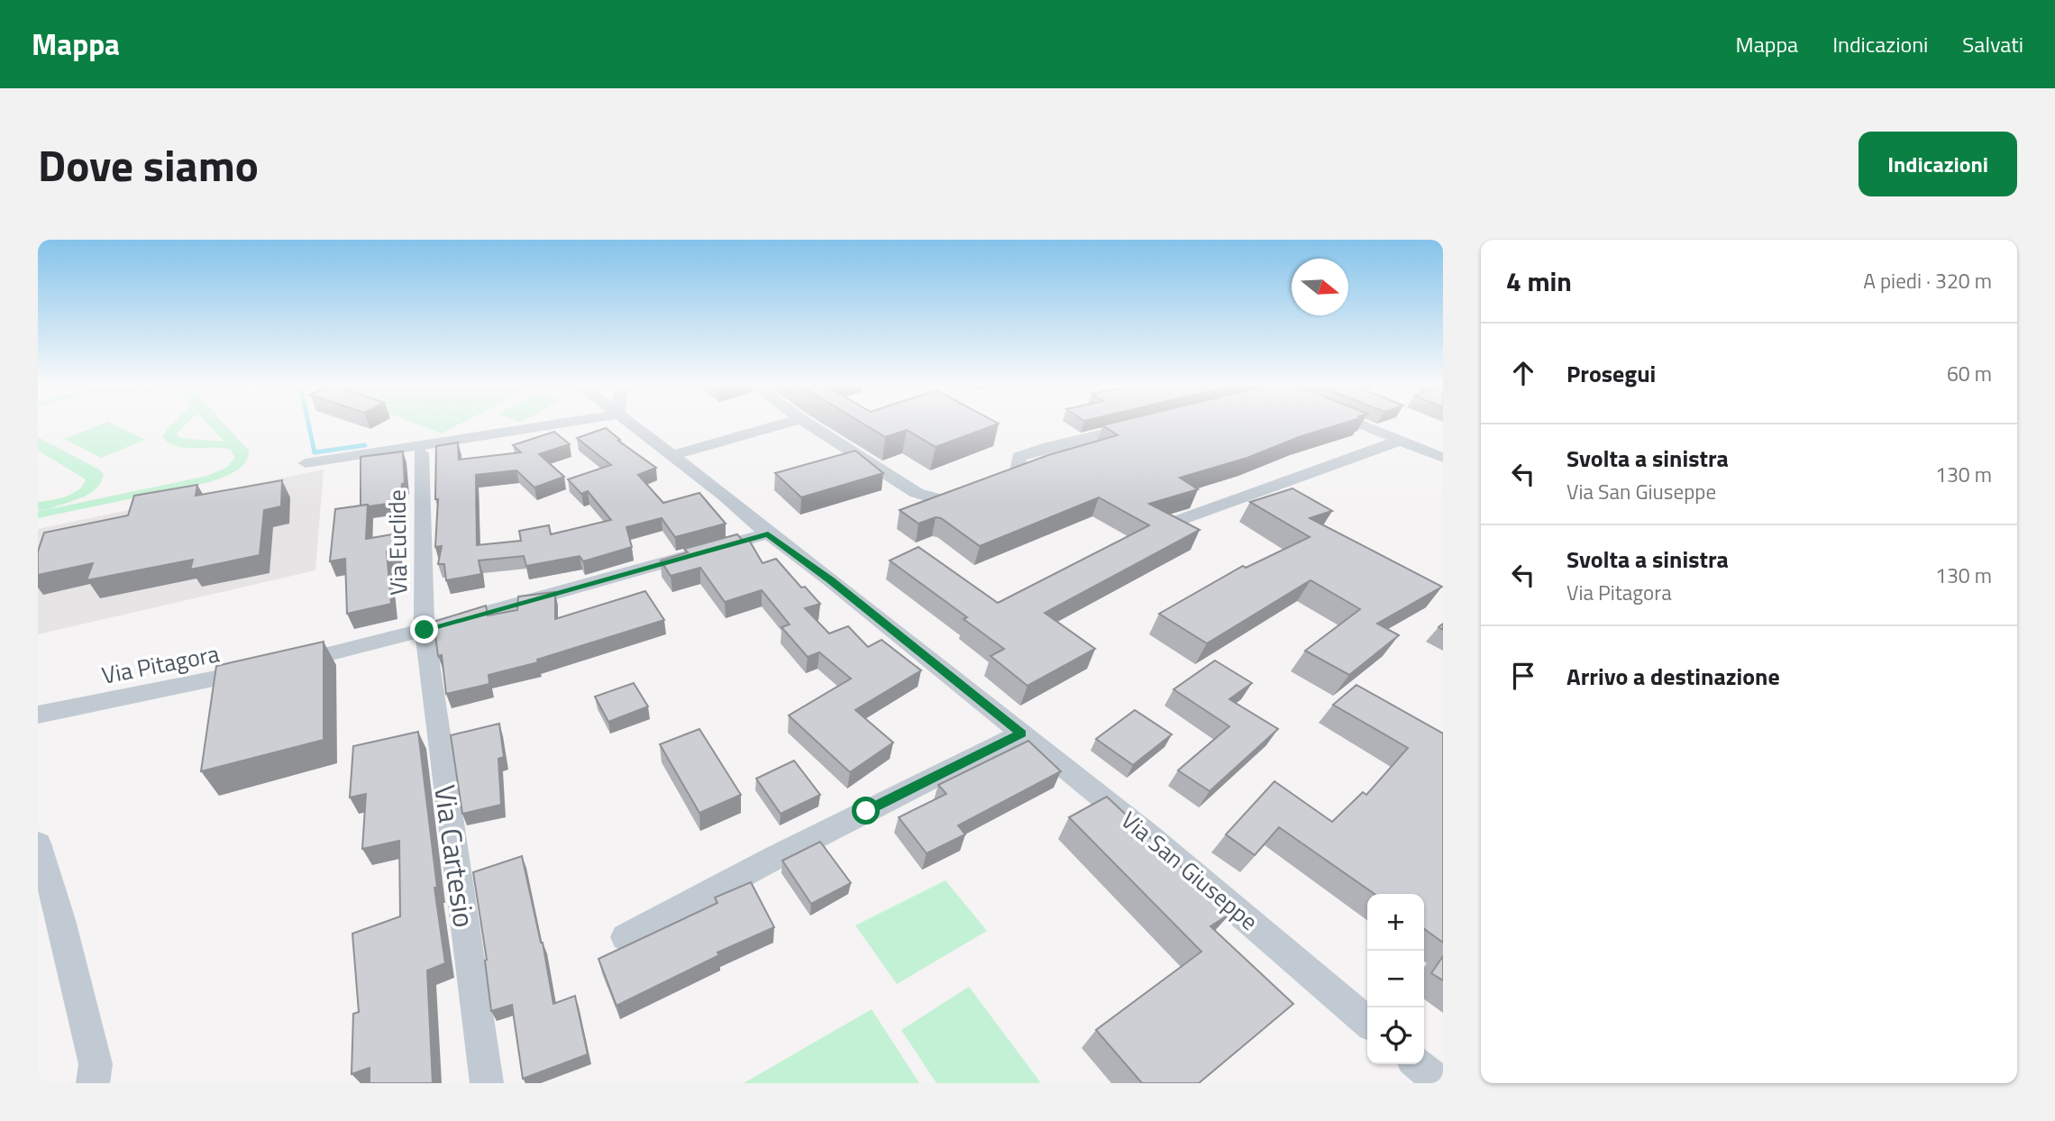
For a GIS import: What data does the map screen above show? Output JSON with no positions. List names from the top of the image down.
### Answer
{
  "streets": {
    "street": [
      "Via Euclide",
      "Via Pitagora",
      "Via Cartesio",
      "Via San Giuseppe"
    ]
  },
  "crossings": [
    ["Via Euclide", "Via Cartesio"]
  ],
  "north": "right",
  "page": {
    "header": "Mappa",
    "nav": ["Mappa", "Indicazioni", "Salvati"],
    "title": "Dove siamo",
    "buttons": "Indicazioni",
    "heading": ["4 min", "A piedi · 320 m"],
    "list": [
      ["Prosegui", "60 m"],
      ["Svolta a sinistra", "Via San Giuseppe", "130 m"],
      ["Svolta a sinistra", "Via Pitagora", "130 m"],
      "Arrivo a destinazione"
    ],
    "map_buttons": ["+", "−"]
  }
}
